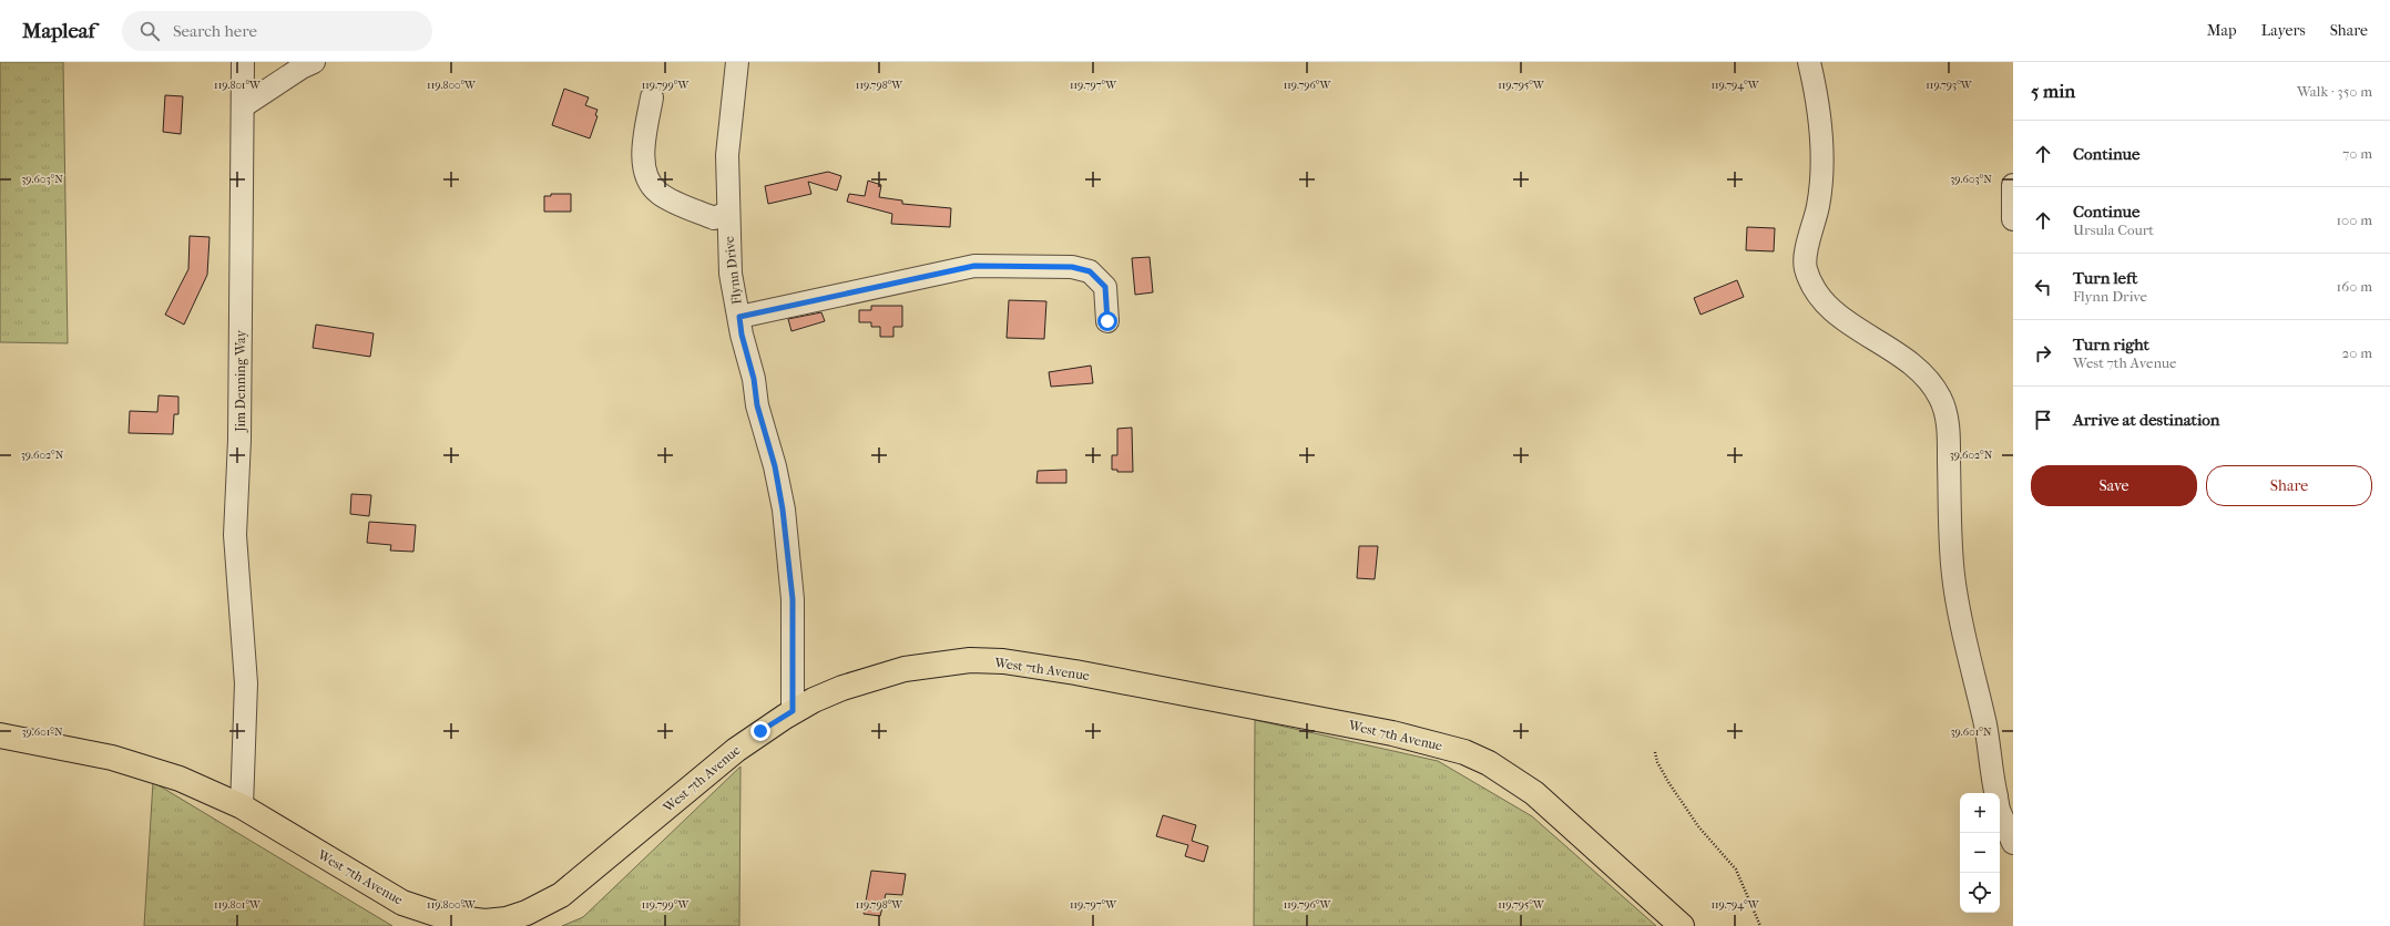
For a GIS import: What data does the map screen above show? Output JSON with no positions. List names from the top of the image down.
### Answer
{
  "streets": {
    "main road": ["West 7th Avenue"],
    "street": ["Flynn Drive", "Jim Denning Way"]
  },
  "crossings": [
    ["Flynn Drive", "West 7th Avenue"],
    ["Jim Denning Way", "West 7th Avenue"]
  ],
  "page": {
    "header": "Mapleaf",
    "search": "Search here",
    "nav": ["Map", "Layers", "Share"],
    "heading": ["5 min", "Walk · 350 m"],
    "list": [
      ["Continue", "70 m"],
      ["Continue", "Ursula Court", "100 m"],
      ["Turn left", "Flynn Drive", "160 m"],
      ["Turn right", "West 7th Avenue", "20 m"],
      "Arrive at destination"
    ],
    "buttons": ["Save", "Share"],
    "map_buttons": ["+", "−"]
  },
  "coordinates": [
    "119.801°W",
    "119.800°W",
    "119.799°W",
    "119.798°W",
    "119.797°W",
    "119.796°W",
    "119.795°W",
    "119.794°W",
    "119.793°W",
    "39.603°N",
    "39.602°N",
    "39.601°N"
  ]
}
